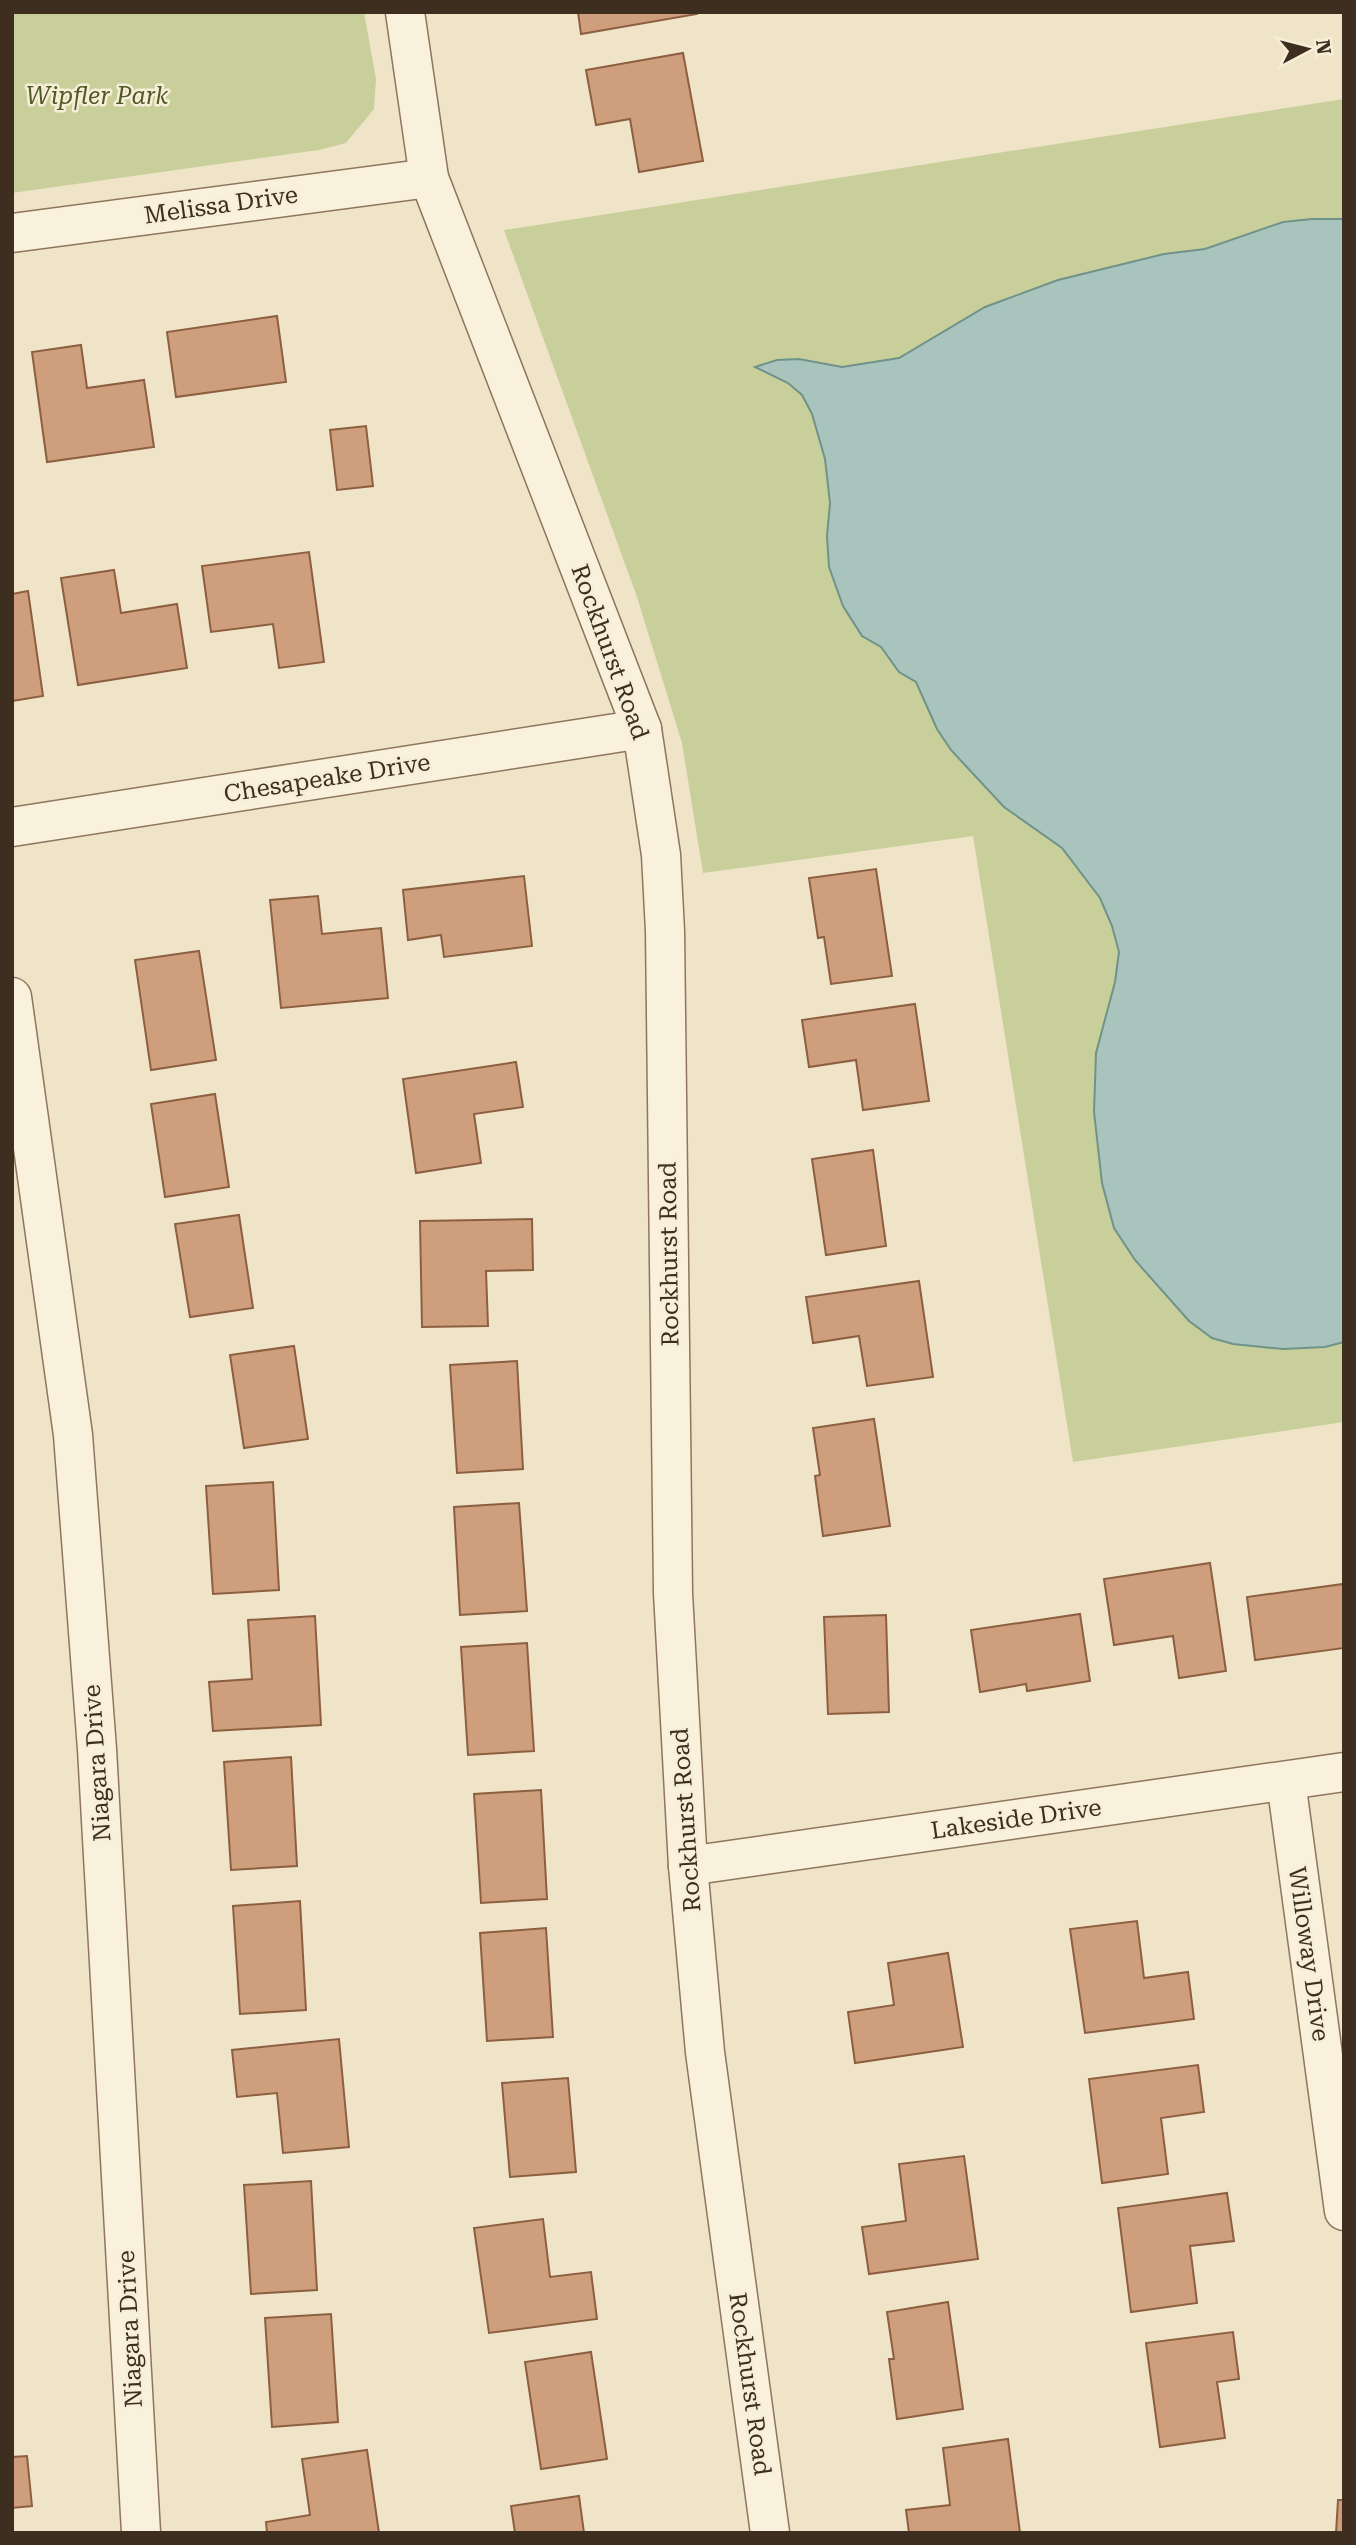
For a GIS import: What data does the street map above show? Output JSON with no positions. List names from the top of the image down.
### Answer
{
  "streets": {
    "street": [
      "Melissa Drive",
      "Rockhurst Road",
      "Chesapeake Drive",
      "Niagara Drive",
      "Lakeside Drive",
      "Willoway Drive"
    ]
  },
  "crossings": [
    ["Melissa Drive", "Rockhurst Road"],
    ["Rockhurst Road", "Chesapeake Drive"],
    ["Rockhurst Road", "Lakeside Drive"],
    ["Lakeside Drive", "Willoway Drive"]
  ],
  "parks": ["Wipfler Park"],
  "north": "right"
}
